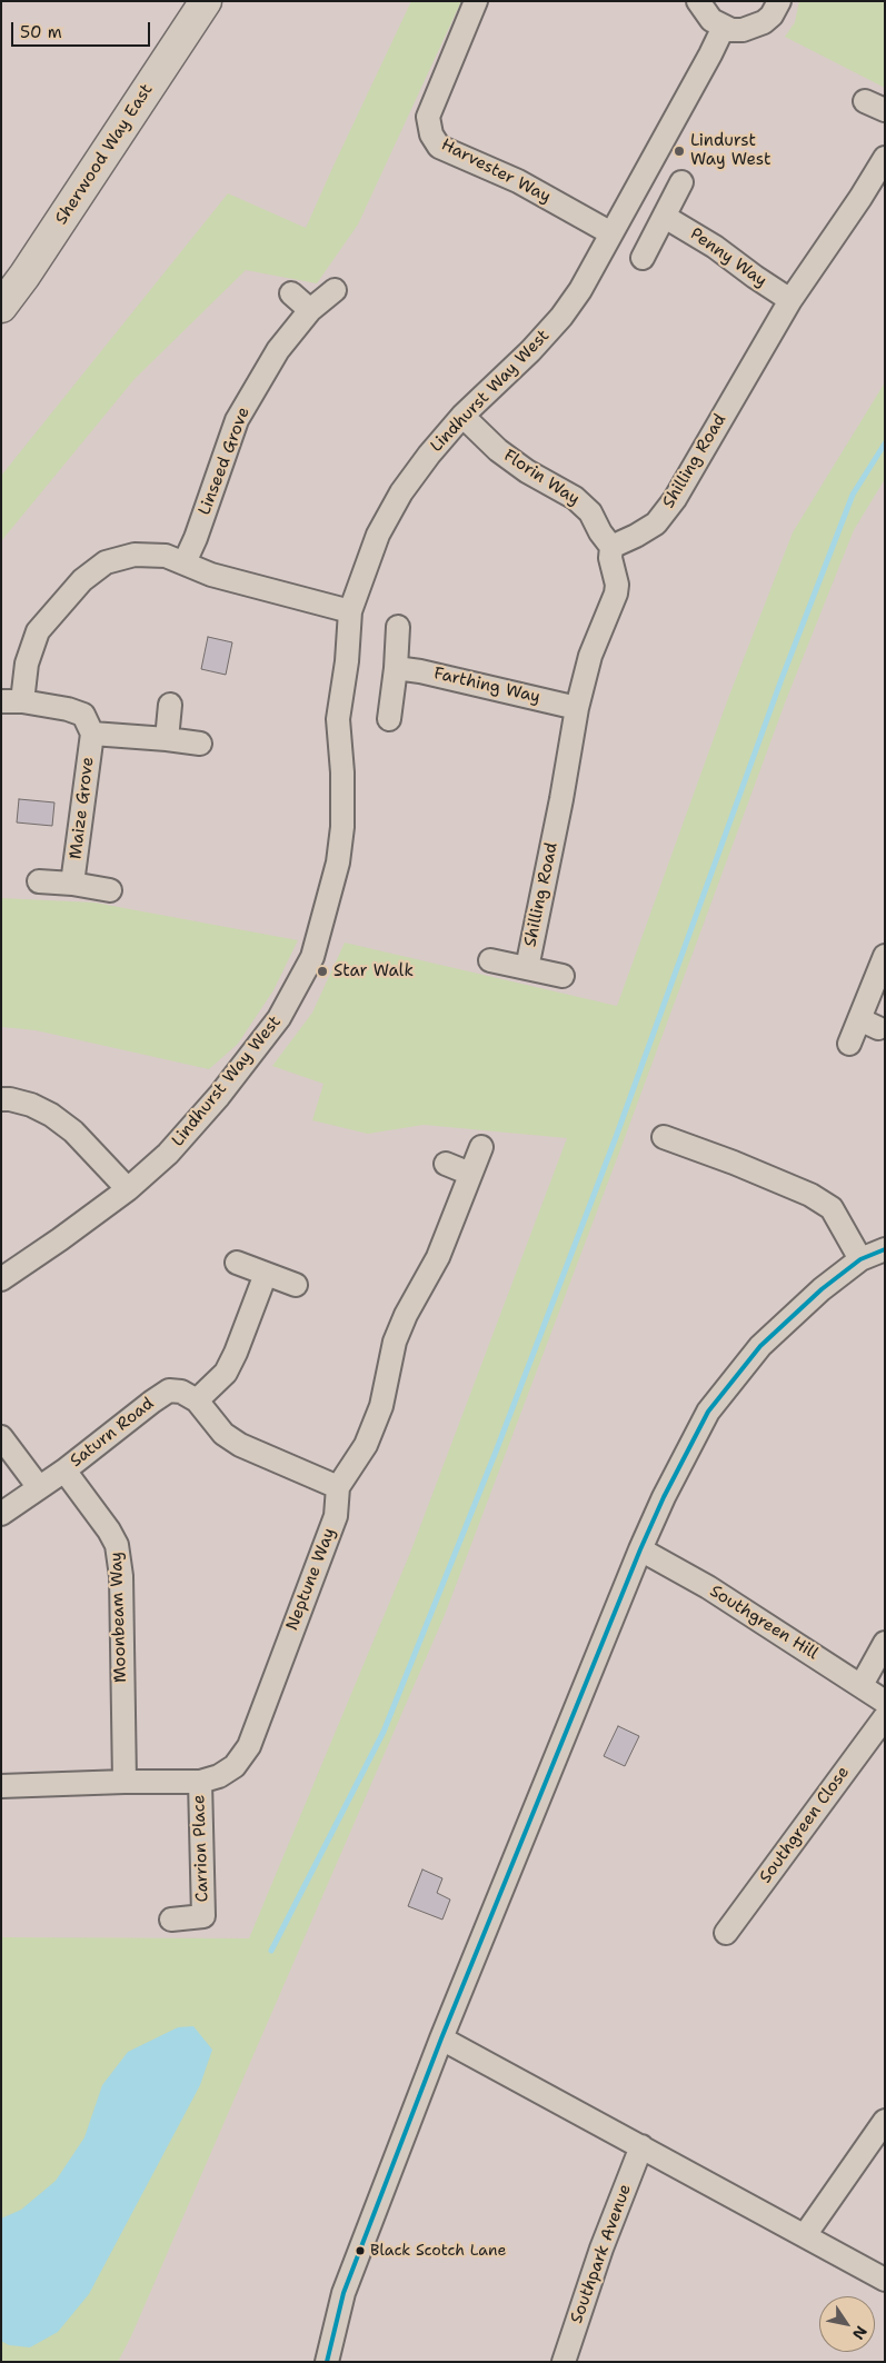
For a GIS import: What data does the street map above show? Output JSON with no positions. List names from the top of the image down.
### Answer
{
  "streets": {
    "highway": ["Sherwood Way East"],
    "street": [
      "Harvester Way",
      "Penny Way",
      "Lindhurst Way West",
      "Linseed Grove",
      "Shilling Road",
      "Florin Way",
      "Farthing Way",
      "Maize Grove",
      "Saturn Road",
      "Neptune Way",
      "Moonbeam Way",
      "Southgreen Hill",
      "Southgreen Close",
      "Carrion Place",
      "Southpark Avenue"
    ]
  },
  "crossings": [
    ["Harvester Way", "Lindhurst Way West"],
    ["Penny Way", "Shilling Road"],
    ["Lindhurst Way West", "Florin Way"],
    ["Shilling Road", "Florin Way"],
    ["Shilling Road", "Farthing Way"],
    ["Saturn Road", "Moonbeam Way"],
    ["Neptune Way", "Moonbeam Way"],
    ["Neptune Way", "Carrion Place"]
  ],
  "places": ["Lindurst Way West", "Star Walk", "Black Scotch Lane"],
  "scale_bar": "50 m",
  "north": "bottom right"
}
